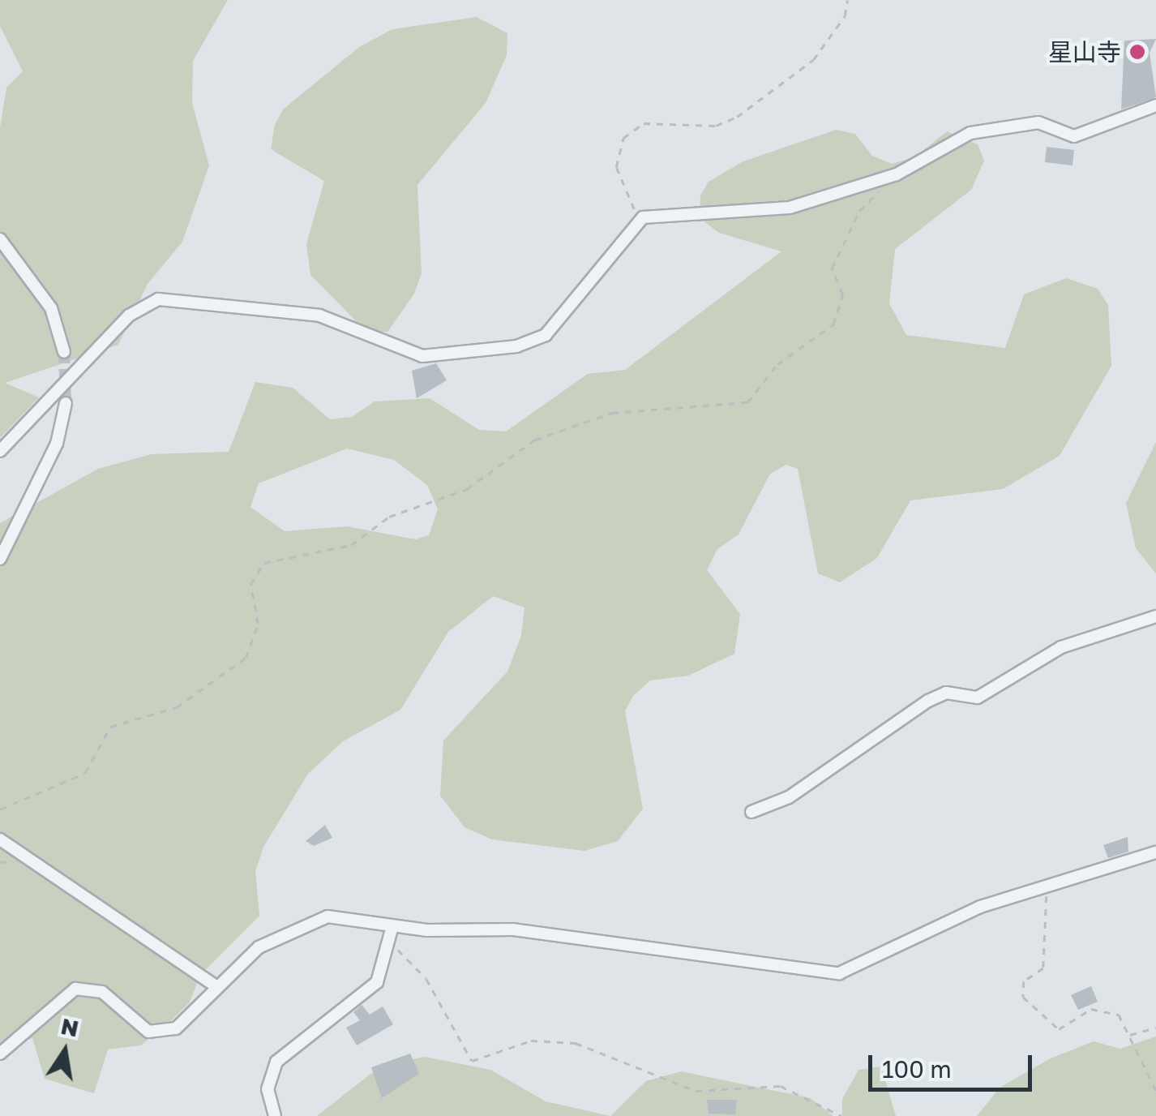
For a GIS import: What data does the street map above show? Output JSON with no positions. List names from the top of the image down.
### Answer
{
  "places": ["星山寺"],
  "scale_bar": "100 m",
  "north": "top"
}
